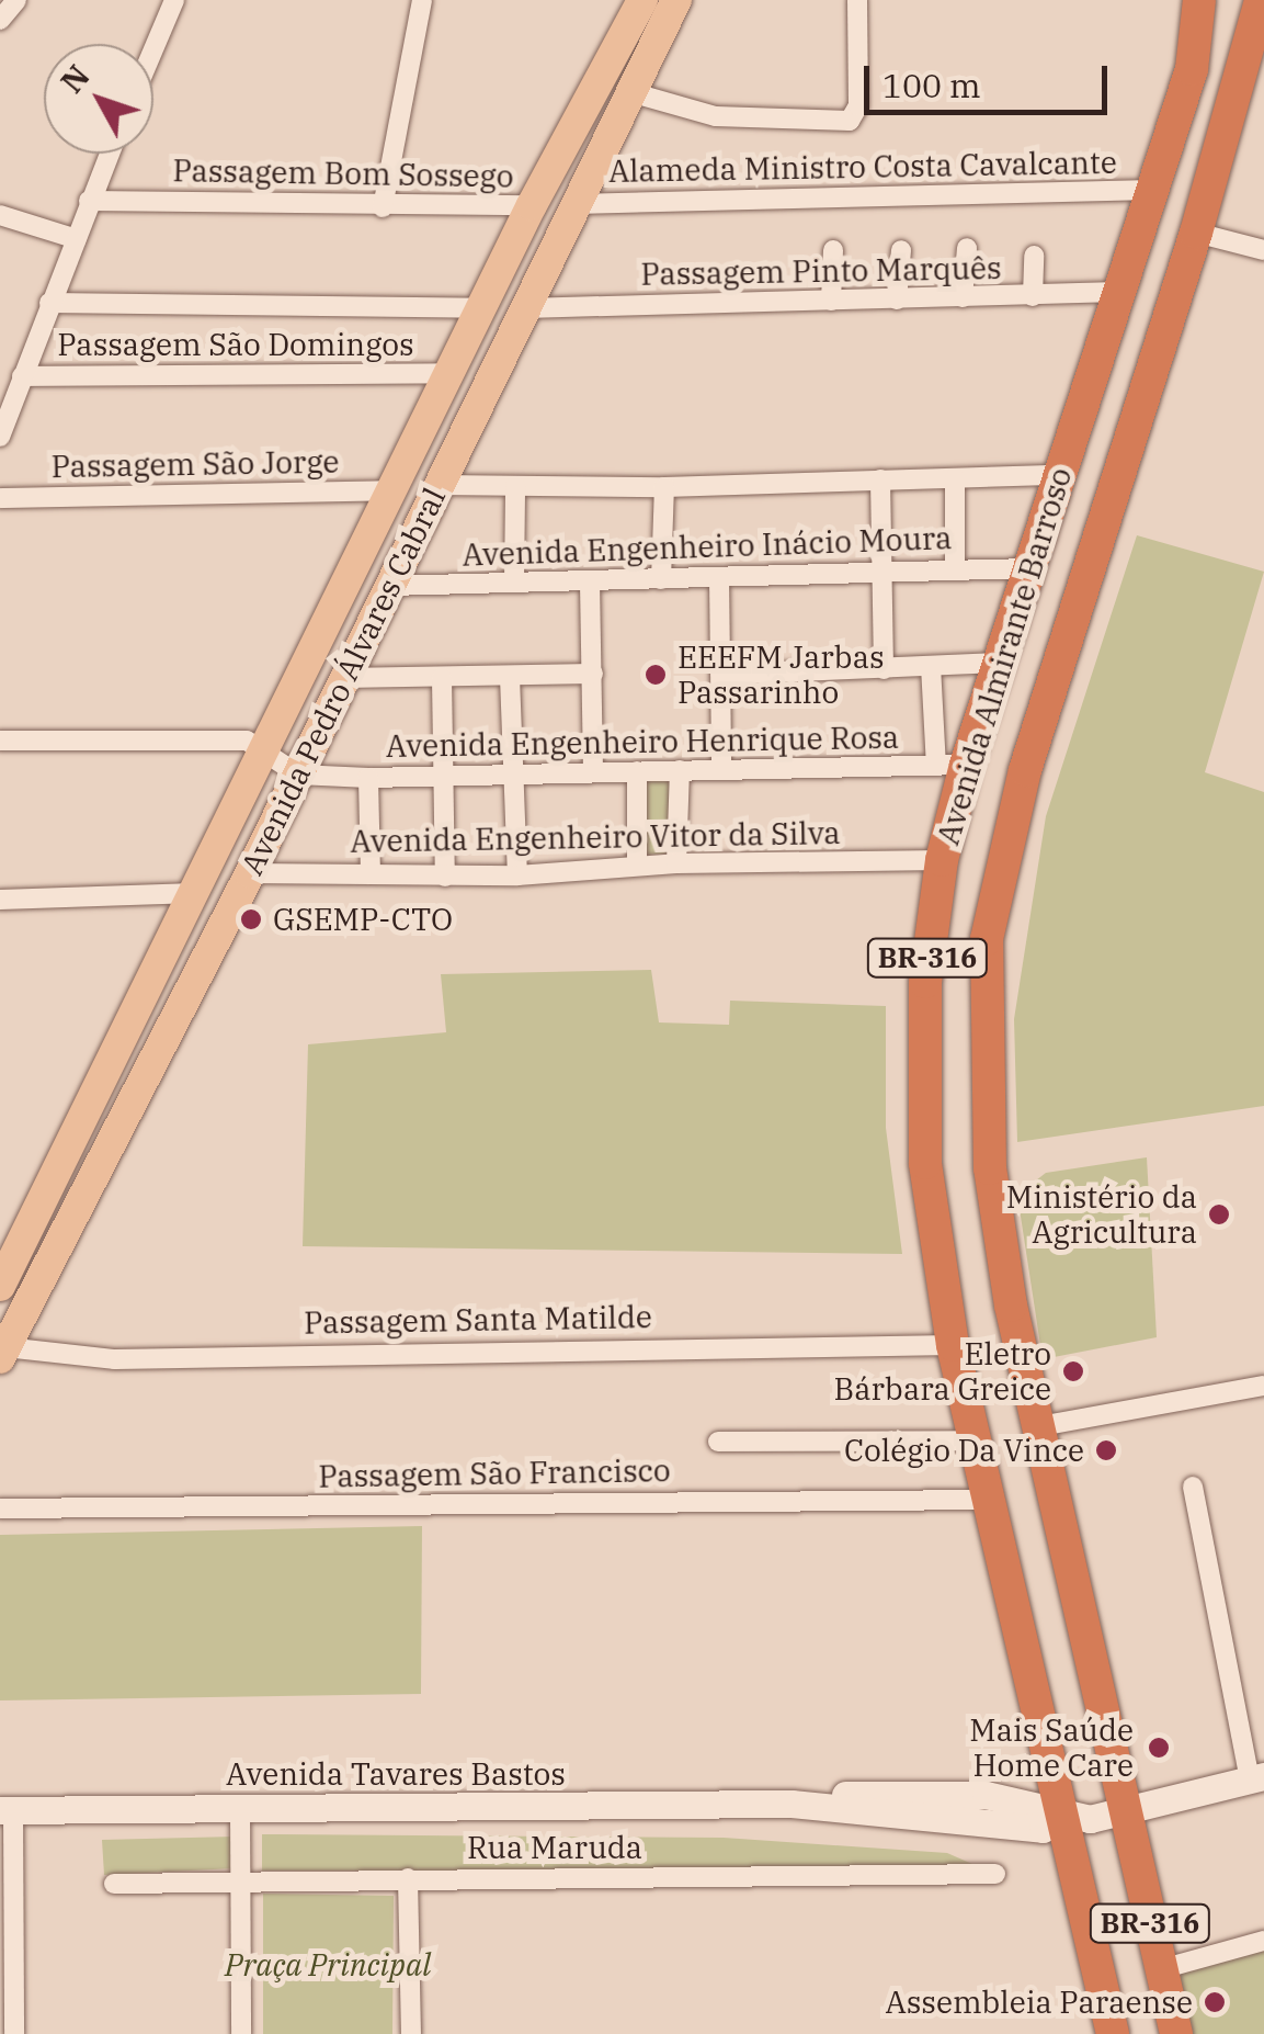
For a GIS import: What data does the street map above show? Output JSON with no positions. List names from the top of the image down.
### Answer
{
  "streets": {
    "highway": ["Avenida Almirante Barroso", "BR-316"],
    "main road": ["Avenida Pedro Álvares Cabral", "Avenida Tavares Bastos"],
    "street": [
      "Alameda Ministro Costa Cavalcante",
      "Passagem Bom Sossego",
      "Passagem Pinto Marquês",
      "Passagem São Domingos",
      "Passagem São Jorge",
      "Avenida Engenheiro Inácio Moura",
      "Avenida Engenheiro Henrique Rosa",
      "Avenida Engenheiro Vitor da Silva",
      "Passagem Santa Matilde",
      "Passagem São Francisco",
      "Rua Maruda"
    ]
  },
  "crossings": [
    ["Alameda Ministro Costa Cavalcante", "Avenida Almirante Barroso"],
    ["Alameda Ministro Costa Cavalcante", "Avenida Pedro Álvares Cabral"],
    ["Passagem Bom Sossego", "Avenida Pedro Álvares Cabral"],
    ["Passagem Pinto Marquês", "Avenida Almirante Barroso"],
    ["Passagem Pinto Marquês", "Avenida Pedro Álvares Cabral"],
    ["Passagem São Domingos", "Avenida Pedro Álvares Cabral"],
    ["Passagem São Jorge", "Avenida Pedro Álvares Cabral"],
    ["Avenida Engenheiro Inácio Moura", "Avenida Almirante Barroso"],
    ["Avenida Engenheiro Inácio Moura", "Avenida Pedro Álvares Cabral"],
    ["Avenida Almirante Barroso", "Avenida Engenheiro Henrique Rosa"],
    ["Avenida Almirante Barroso", "Avenida Engenheiro Vitor da Silva"],
    ["Avenida Almirante Barroso", "Passagem Santa Matilde"],
    ["Avenida Almirante Barroso", "Passagem São Francisco"],
    ["Avenida Almirante Barroso", "Avenida Tavares Bastos"],
    ["Avenida Pedro Álvares Cabral", "Avenida Engenheiro Henrique Rosa"],
    ["Avenida Pedro Álvares Cabral", "Avenida Engenheiro Vitor da Silva"],
    ["Avenida Pedro Álvares Cabral", "Passagem Santa Matilde"]
  ],
  "parks": ["Praça Principal"],
  "places": [
    "EEEFM Jarbas Passarinho",
    "GSEMP-CTO",
    "Ministério da Agricultura",
    "Eletro Bárbara Greice",
    "Colégio Da Vince",
    "Mais Saúde Home Care",
    "Assembleia Paraense"
  ],
  "scale_bar": "100 m",
  "north": "top left"
}
